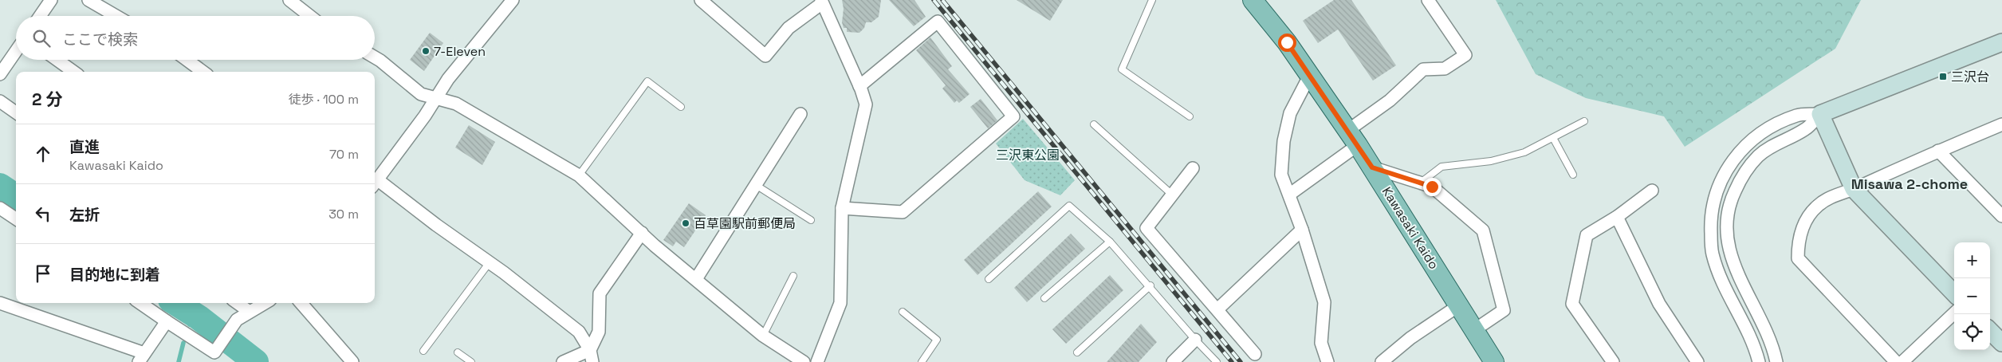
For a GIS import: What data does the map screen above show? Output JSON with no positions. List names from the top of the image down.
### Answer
{
  "streets": {
    "main road": ["Kawasaki Kaido"]
  },
  "districts": ["Misawa 2-chome"],
  "parks": ["三沢東公園"],
  "places": {
    "other": ["7-Eleven", "百草園駅前郵便局"],
    "transit": ["三沢台"]
  },
  "page": {
    "search": "ここで検索",
    "heading": ["2 分", "徒歩 · 100 m"],
    "list": [
      ["直進", "Kawasaki Kaido", "70 m"],
      ["左折", "30 m"],
      "目的地に到着"
    ],
    "map_buttons": ["+", "−"]
  }
}
